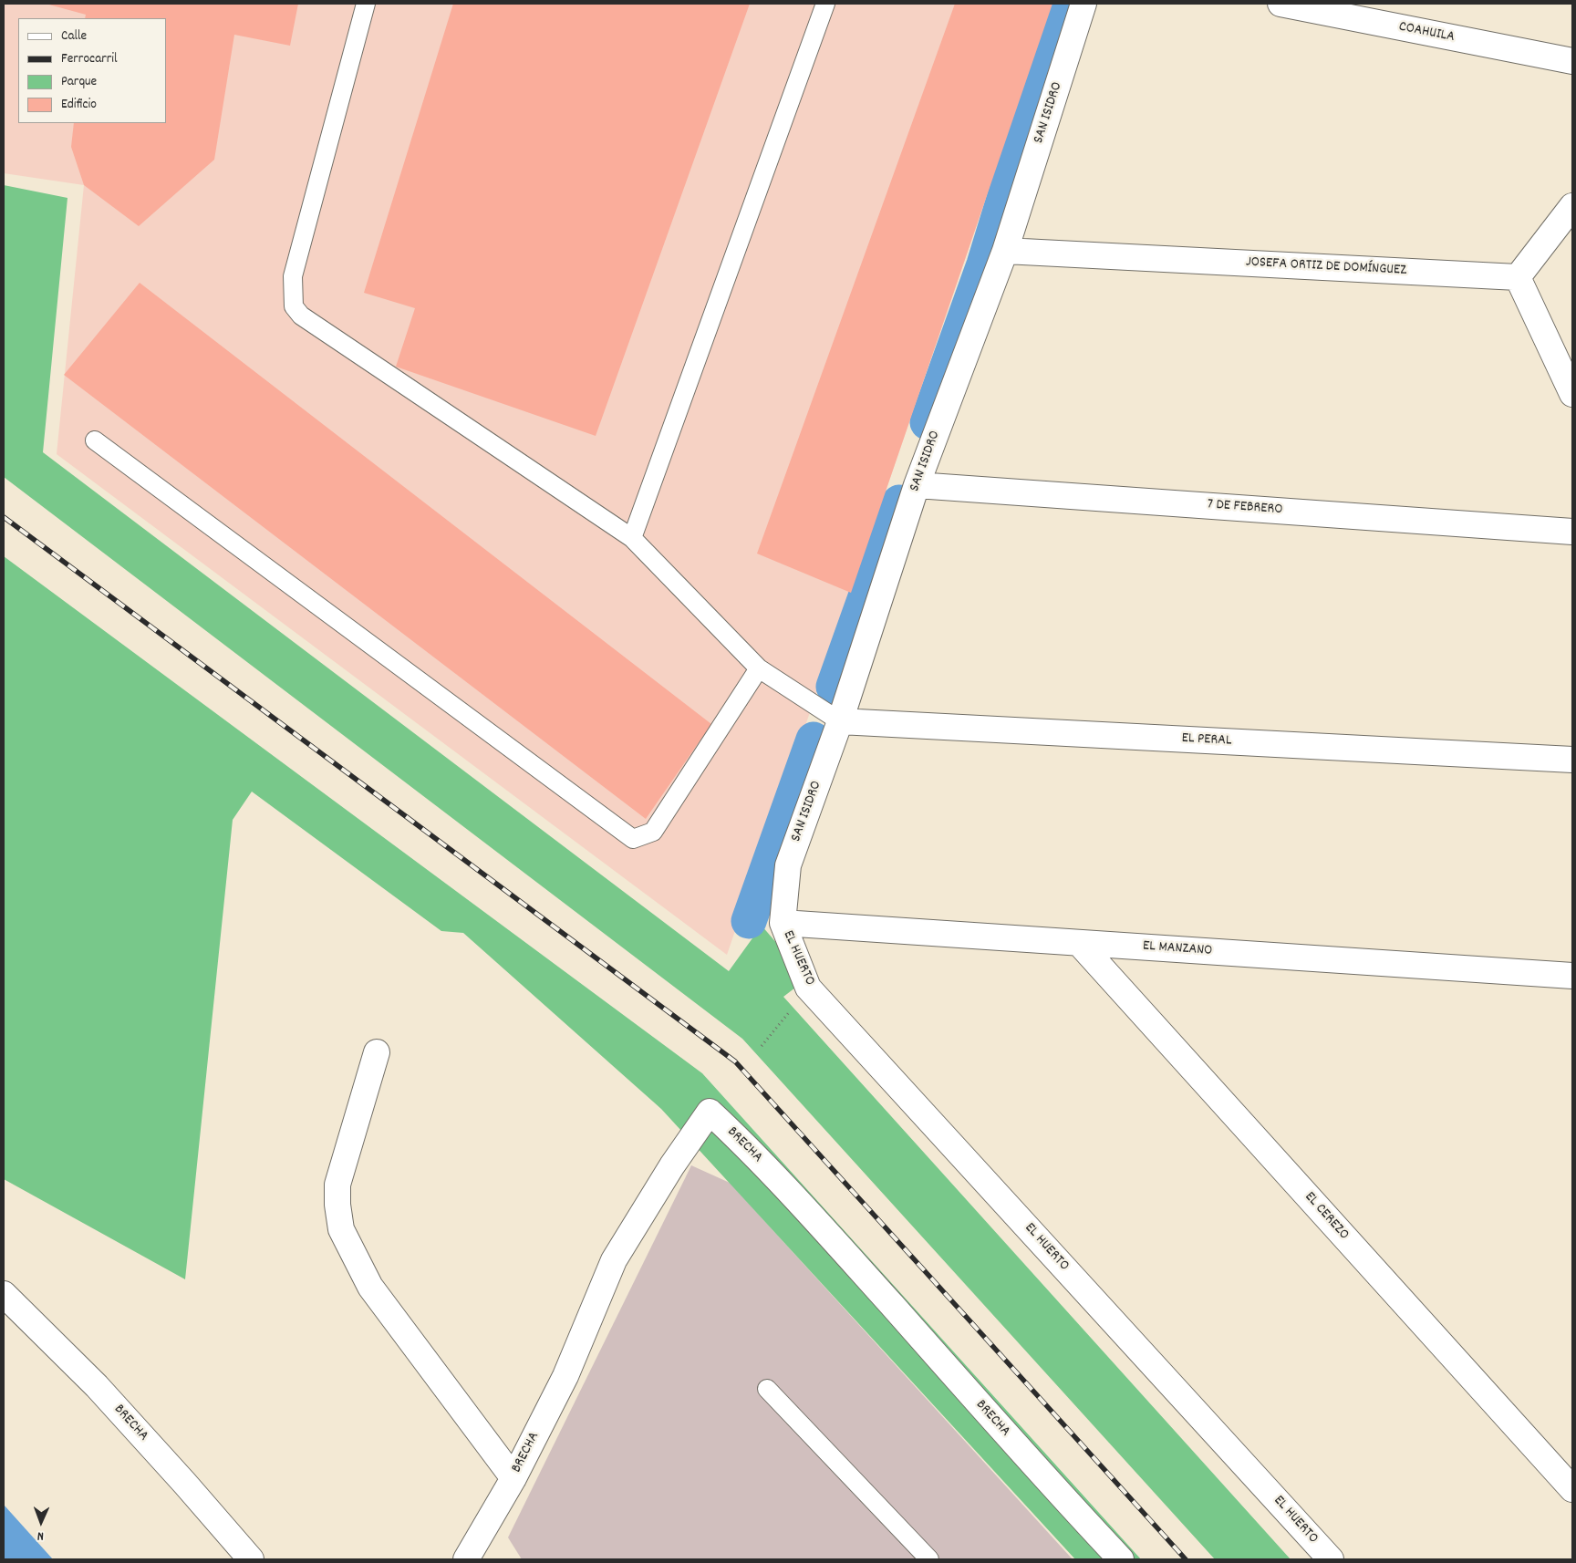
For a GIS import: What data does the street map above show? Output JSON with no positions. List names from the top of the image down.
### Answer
{
  "streets": {
    "street": [
      "COAHUILA",
      "SAN ISIDRO",
      "JOSEFA ORTIZ DE DOMÍNGUEZ",
      "7 DE FEBRERO",
      "EL PERAL",
      "EL MANZANO",
      "EL HUERTO",
      "BRECHA",
      "EL CEREZO"
    ]
  },
  "crossings": [
    ["SAN ISIDRO", "JOSEFA ORTIZ DE DOMÍNGUEZ"],
    ["SAN ISIDRO", "7 DE FEBRERO"],
    ["SAN ISIDRO", "EL PERAL"],
    ["SAN ISIDRO", "EL MANZANO"],
    ["SAN ISIDRO", "EL HUERTO"],
    ["EL MANZANO", "EL HUERTO"],
    ["EL MANZANO", "EL CEREZO"]
  ],
  "legend": [
    "Calle",
    "Ferrocarril",
    "Parque",
    "Edificio"
  ],
  "north": "bottom"
}
